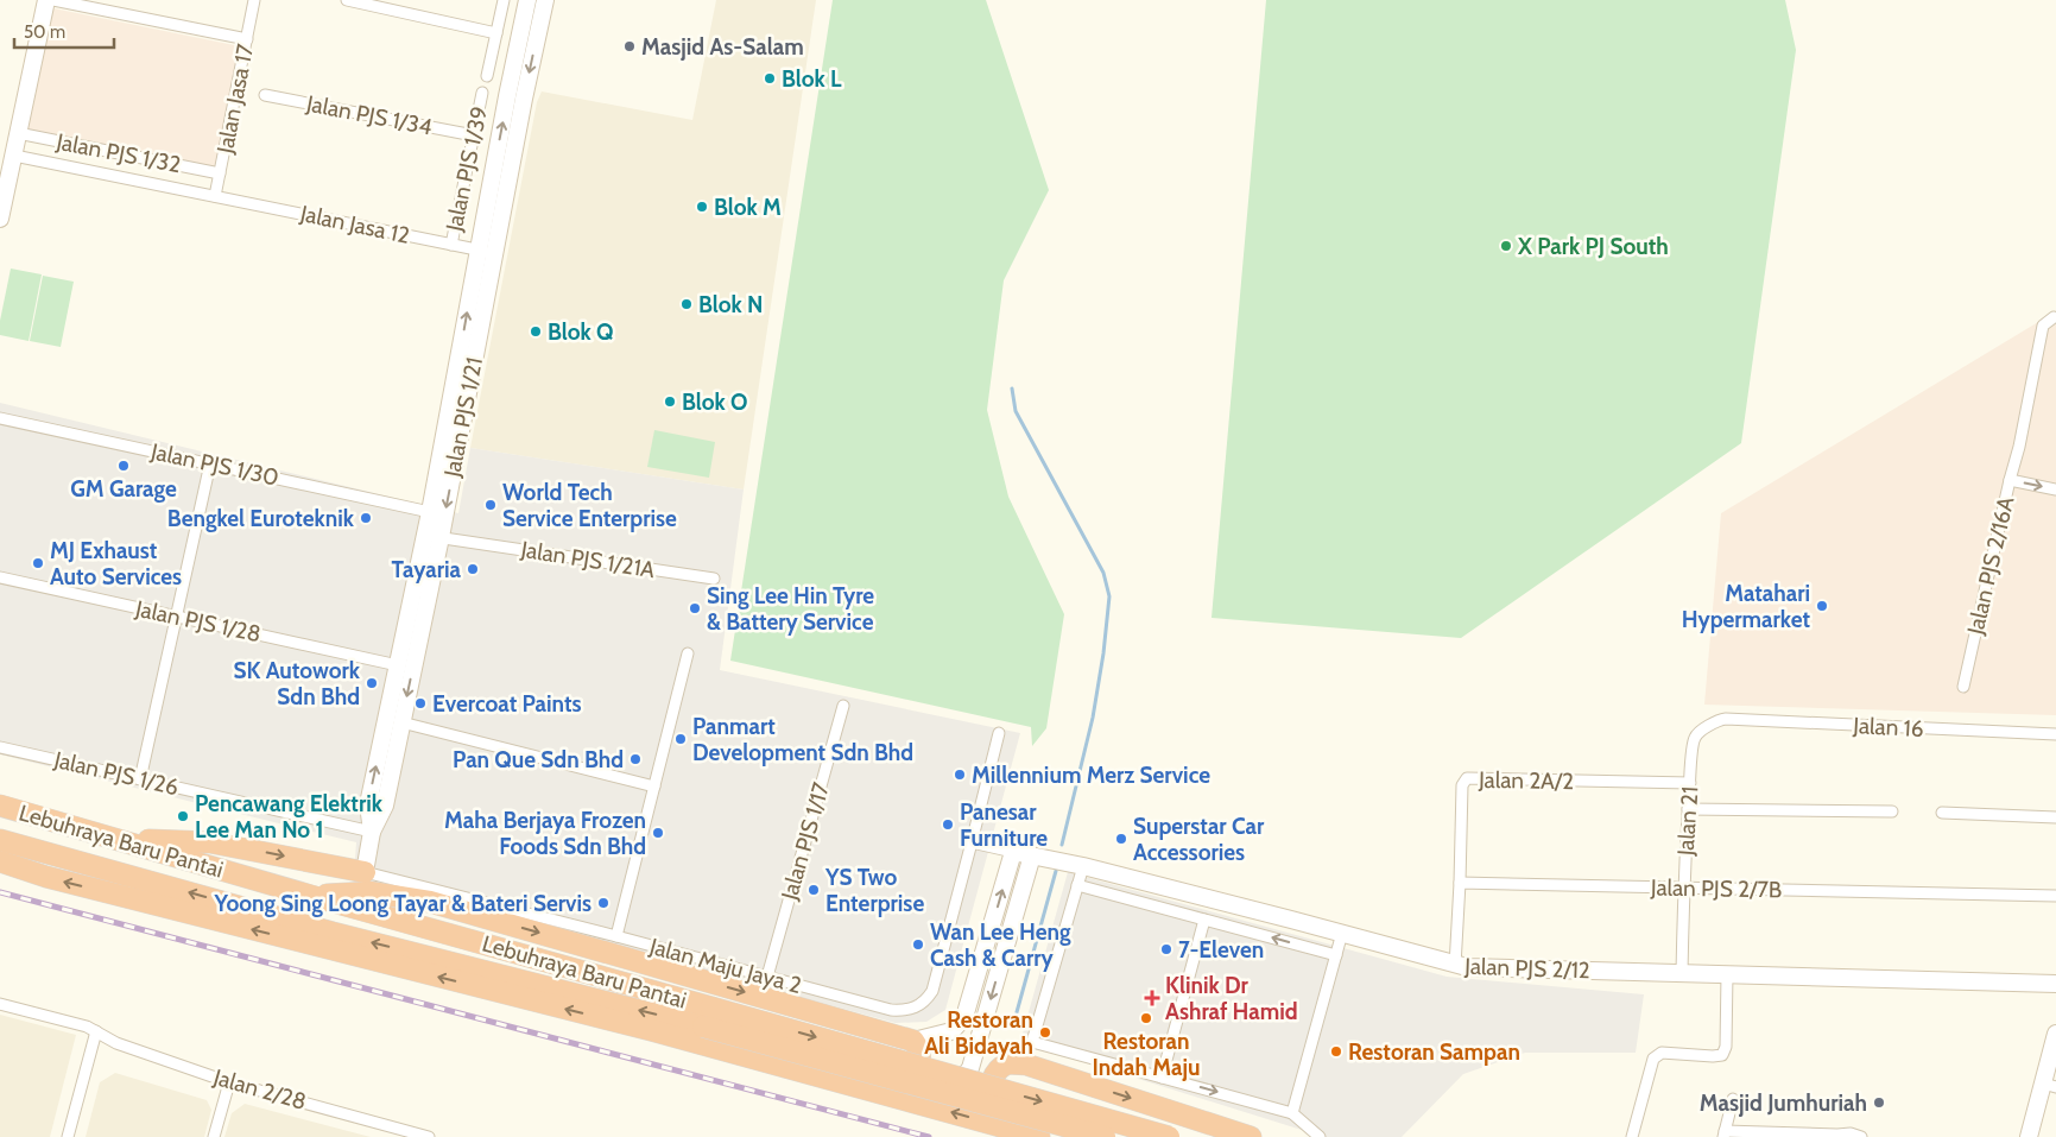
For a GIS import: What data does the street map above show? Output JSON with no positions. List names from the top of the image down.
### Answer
{
  "streets": {
    "highway": ["Lebuhraya Baru Pantai"],
    "street": [
      "Jalan Jasa 17",
      "Jalan PJS 1/34",
      "Jalan PJS 1/32",
      "Jalan PJS 1/39",
      "Jalan Jasa 12",
      "Jalan PJS 1/21",
      "Jalan PJS 1/30",
      "Jalan PJS 1/21A",
      "Jalan PJS 2/16A",
      "Jalan PJS 1/28",
      "Jalan 16",
      "Jalan PJS 1/26",
      "Jalan 2A/2",
      "Jalan 21",
      "Jalan PJS 1/17",
      "Jalan PJS 2/7B",
      "Jalan Maju Jaya 2",
      "Jalan PJS 2/12",
      "Jalan 2/28"
    ]
  },
  "crossings": [
    ["Jalan Jasa 17", "Jalan PJS 1/32"],
    ["Jalan Jasa 17", "Jalan Jasa 12"],
    ["Jalan PJS 1/34", "Jalan PJS 1/39"],
    ["Jalan PJS 1/32", "Jalan Jasa 12"],
    ["Jalan PJS 1/39", "Jalan Jasa 12"],
    ["Jalan Jasa 12", "Jalan PJS 1/21"],
    ["Jalan PJS 1/21", "Jalan PJS 1/30"],
    ["Jalan PJS 1/21", "Jalan PJS 1/21A"],
    ["Jalan PJS 1/21", "Jalan PJS 1/28"],
    ["Jalan PJS 1/21", "Jalan PJS 1/26"],
    ["Jalan PJS 1/21", "Jalan Maju Jaya 2"],
    ["Jalan 16", "Jalan 21"],
    ["Jalan 2A/2", "Jalan 21"],
    ["Jalan 2A/2", "Jalan PJS 2/7B"],
    ["Jalan 21", "Jalan PJS 2/7B"],
    ["Jalan 21", "Jalan PJS 2/12"],
    ["Jalan PJS 1/17", "Jalan Maju Jaya 2"]
  ],
  "places": {
    "other": [
      "Masjid As-Salam",
      "Blok L",
      "Blok M",
      "X Park PJ South",
      "Blok N",
      "Blok Q",
      "Blok O",
      "GM Garage",
      "World Tech Service Enterprise",
      "Bengkel Euroteknik",
      "MJ Exhaust Auto Services",
      "Tayaria",
      "Matahari Hypermarket",
      "Sing Lee Hin Tyre & Battery Service",
      "SK Autowork Sdn Bhd",
      "Evercoat Paints",
      "Panmart Development Sdn Bhd",
      "Pan Que Sdn Bhd",
      "Millennium Merz Service",
      "Pencawang Elektrik Lee Man No 1",
      "Panesar Furniture",
      "Maha Berjaya Frozen Foods Sdn Bhd",
      "Superstar Car Accessories",
      "YS Two Enterprise",
      "Yoong Sing Loong Tayar & Bateri Servis",
      "Wan Lee Heng Cash & Carry",
      "7-Eleven",
      "Restoran Indah Maju",
      "Restoran Ali Bidayah",
      "Restoran Sampan",
      "Masjid Jumhuriah"
    ],
    "health": ["Klinik Dr Ashraf Hamid"]
  },
  "scale_bar": "50 m"
}
